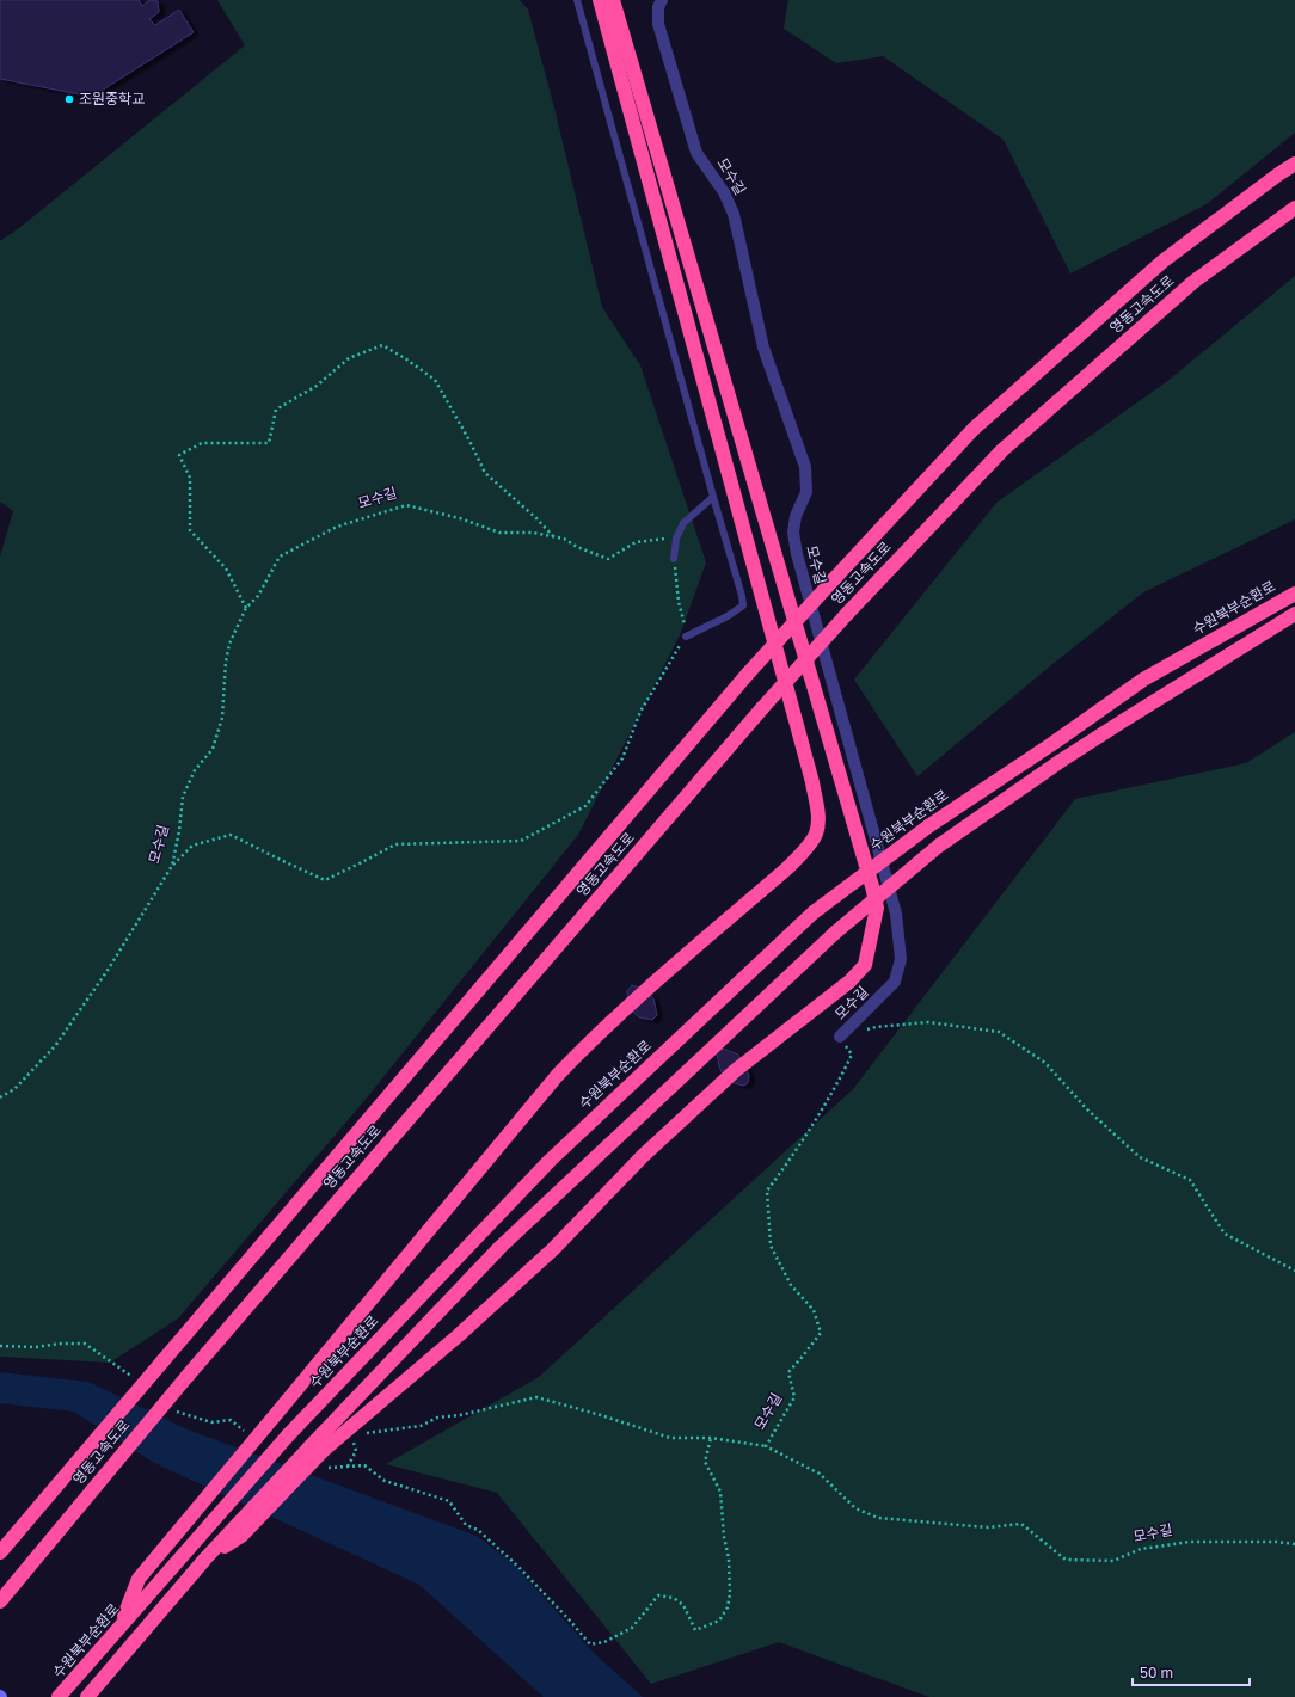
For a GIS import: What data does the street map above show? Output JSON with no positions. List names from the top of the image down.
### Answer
{
  "streets": {
    "highway": ["영동고속도로", "수원북부순환로"],
    "street": ["모수길"]
  },
  "places": ["조원중학교"],
  "scale_bar": "50 m"
}
